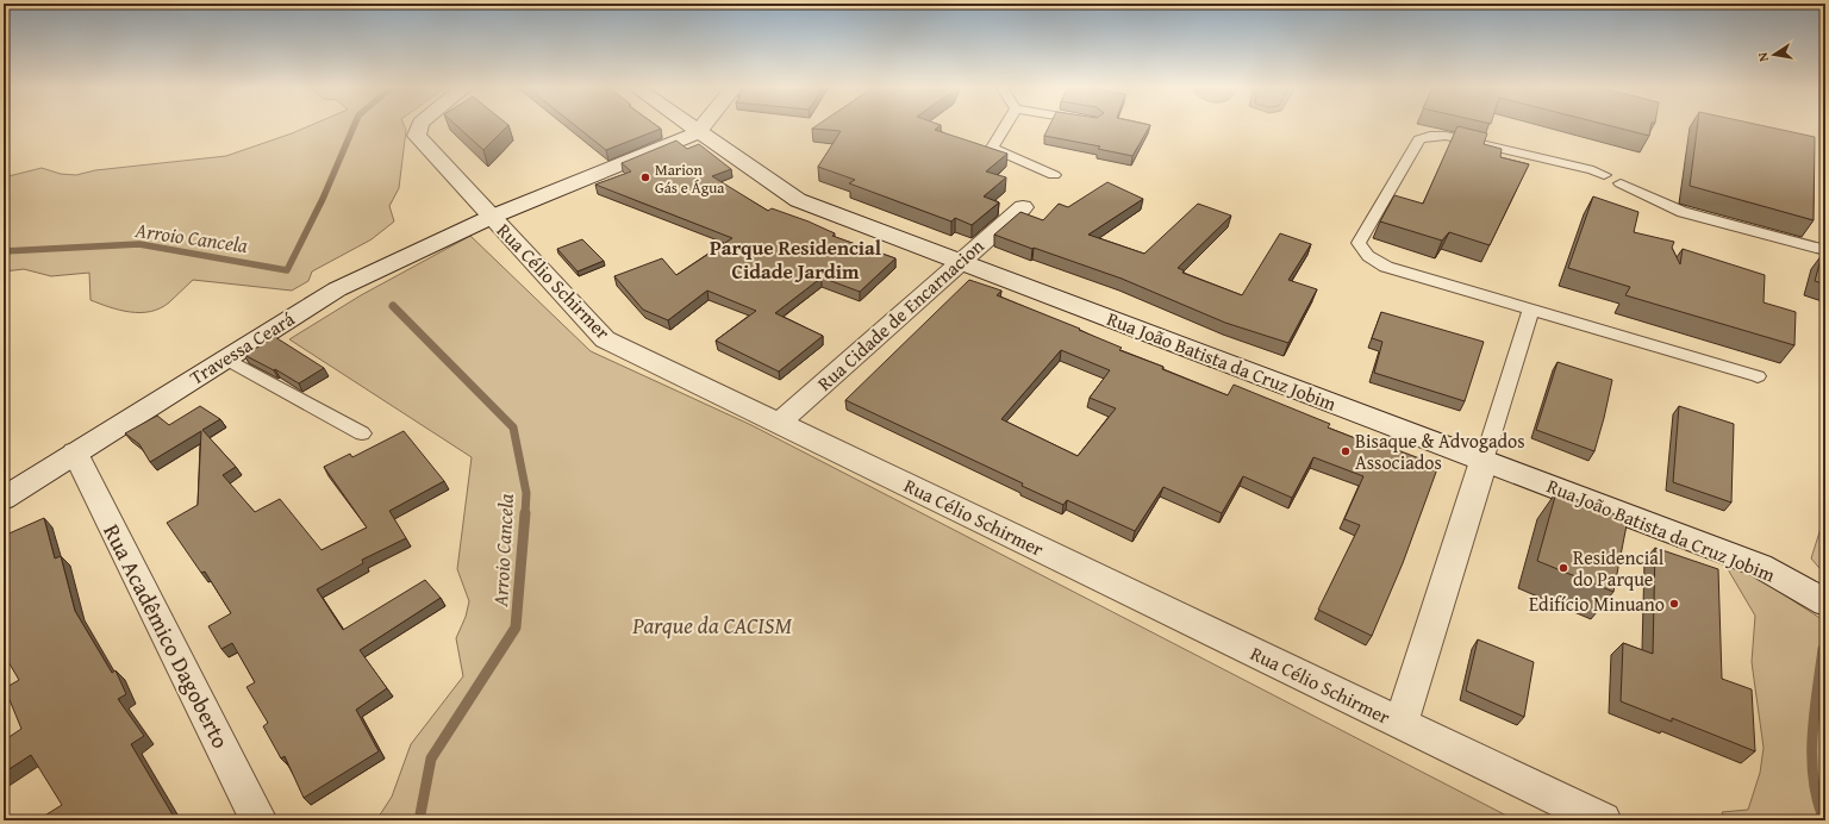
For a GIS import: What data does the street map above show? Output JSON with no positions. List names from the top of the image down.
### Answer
{
  "streets": {
    "street": [
      "Rua Célio Schirmer",
      "Rua Cidade de Encarnacion",
      "Travessa Ceará",
      "Rua João Batista da Cruz Jobim",
      "Rua Acadêmico Dagoberto"
    ]
  },
  "crossings": [
    ["Rua Célio Schirmer", "Rua Cidade de Encarnacion"],
    ["Rua Célio Schirmer", "Travessa Ceará"],
    ["Rua Cidade de Encarnacion", "Rua João Batista da Cruz Jobim"],
    ["Travessa Ceará", "Rua João Batista da Cruz Jobim"],
    ["Travessa Ceará", "Rua Acadêmico Dagoberto"]
  ],
  "districts": ["Parque Residencial Cidade Jardim"],
  "water": ["Arroio Cancela"],
  "parks": ["Parque da CACISM"],
  "places": [
    "Marion Gás e Água",
    "Bisaque & Advogados Associados",
    "Residencial do Parque",
    "Edifício Minuano"
  ],
  "north": "left"
}
